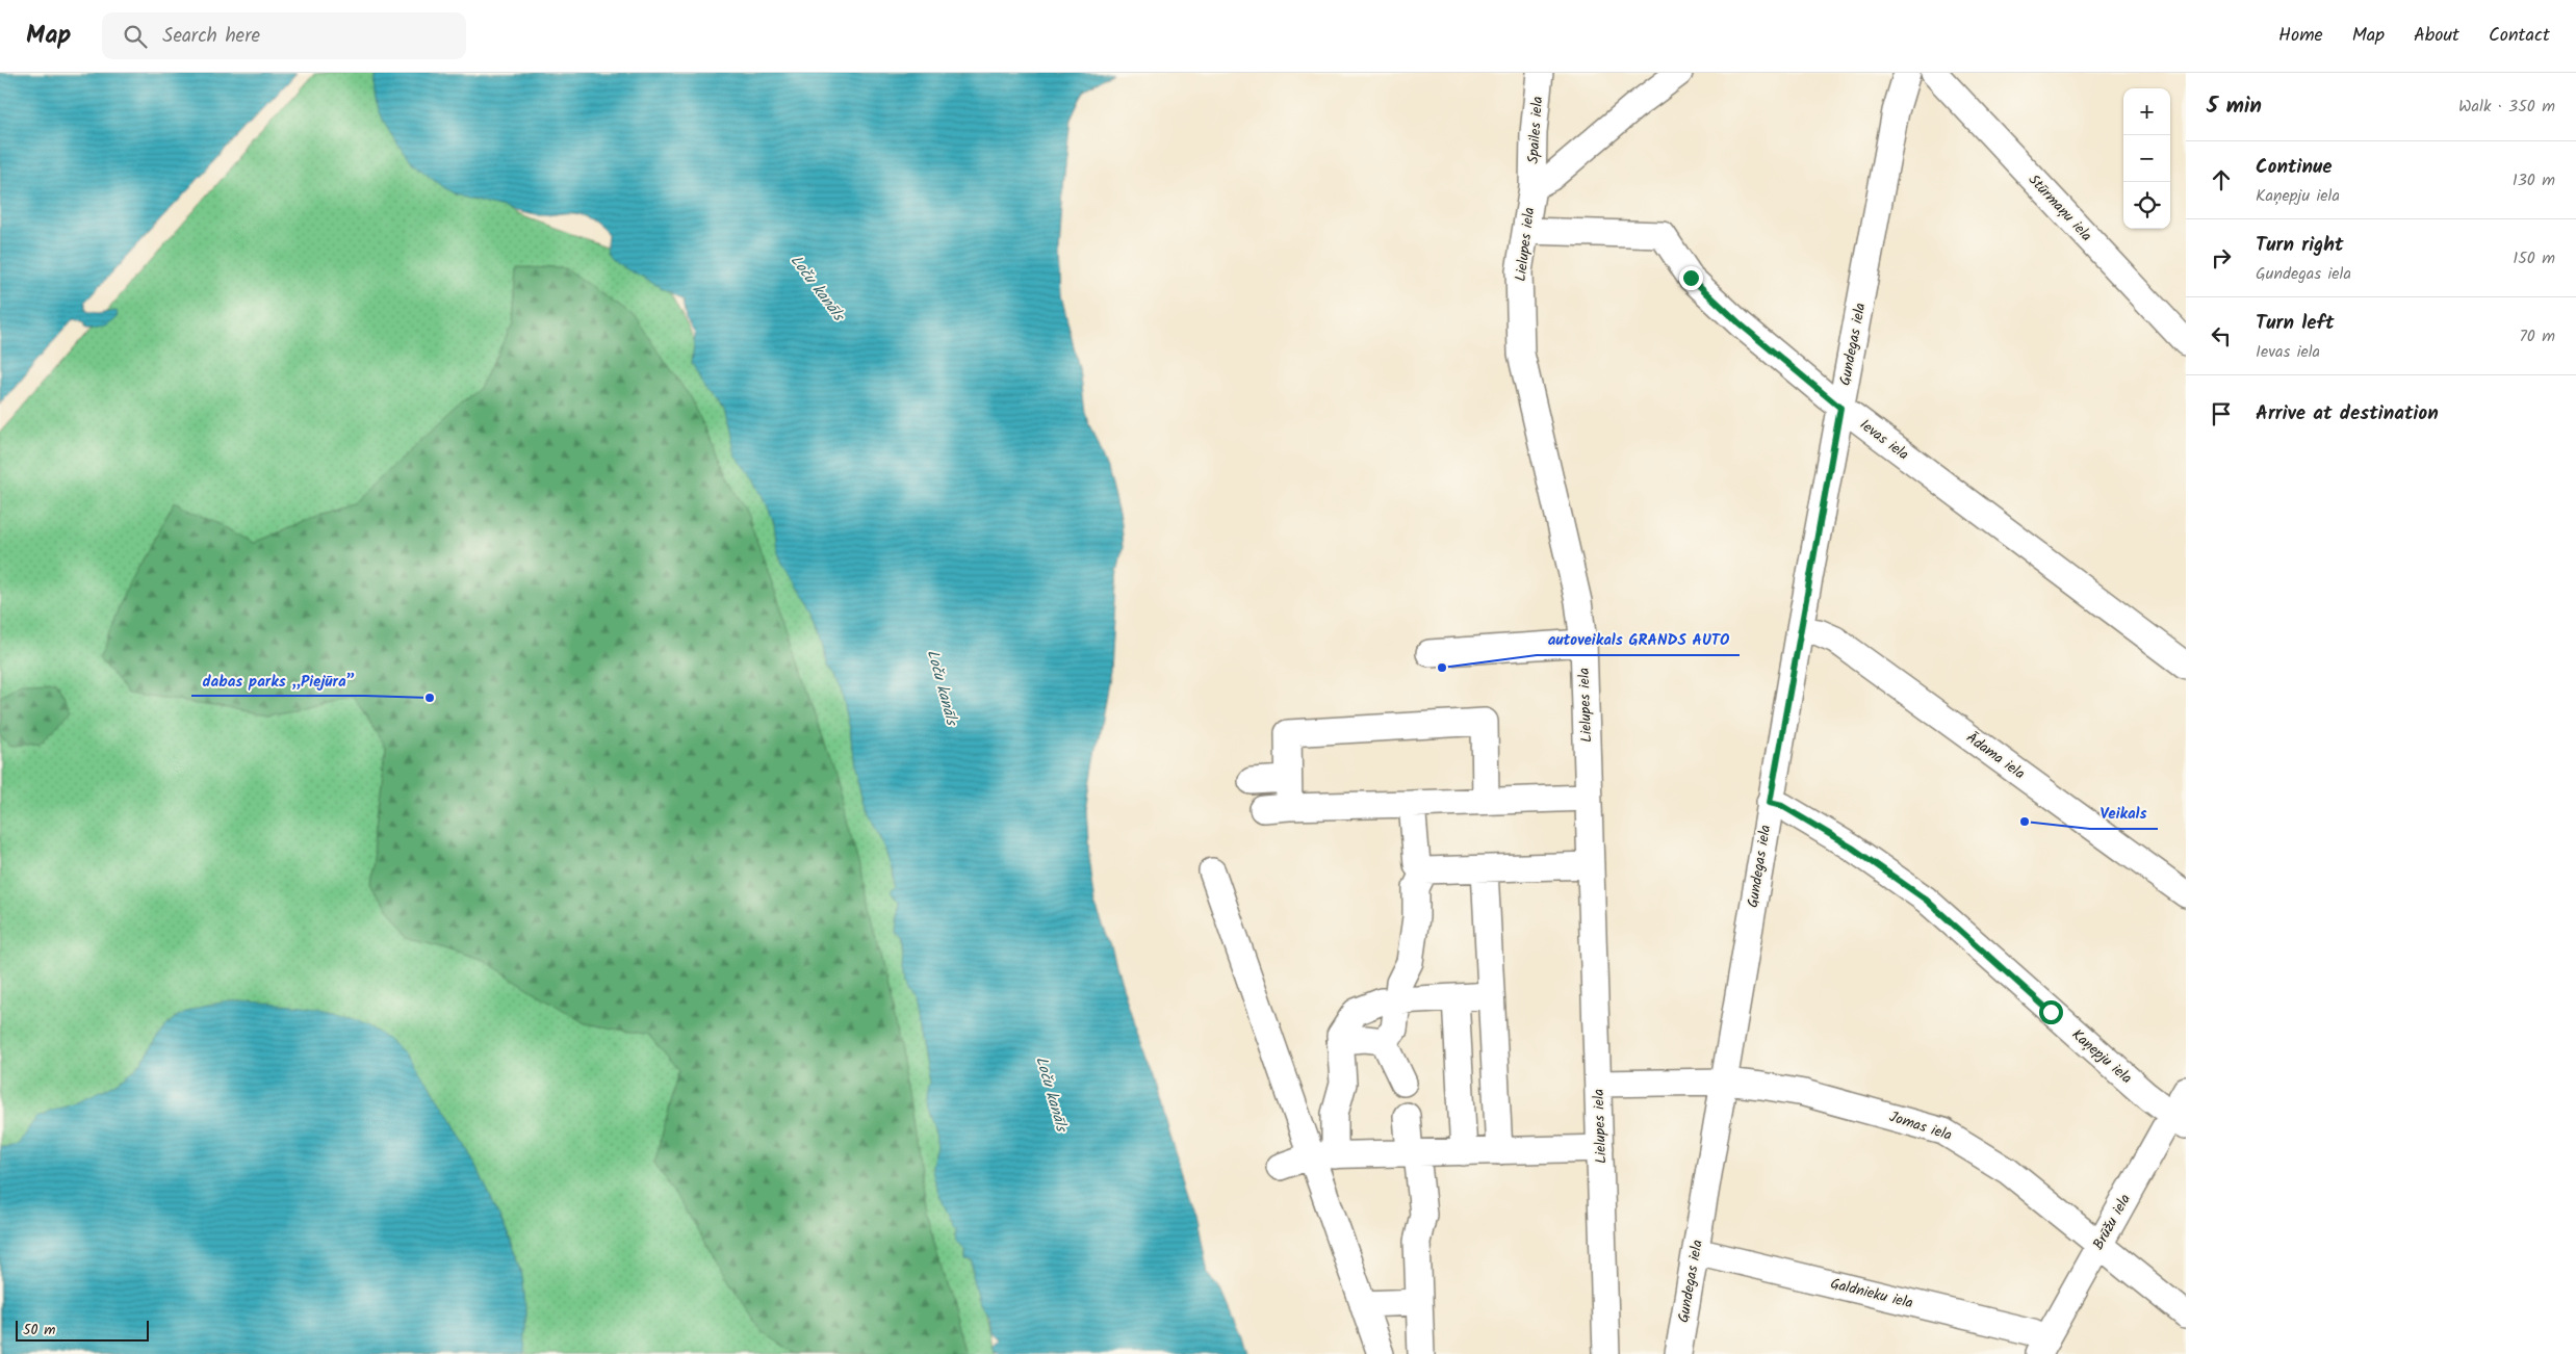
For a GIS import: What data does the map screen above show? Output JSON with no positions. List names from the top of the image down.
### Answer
{
  "streets": {
    "street": [
      "Spailes iela",
      "Stūrmaņu iela",
      "Lielupes iela",
      "Gundegas iela",
      "Ievas iela",
      "Ādama iela",
      "Kaņepju iela",
      "Jomas iela",
      "Brūžu iela",
      "Galdnieku iela"
    ]
  },
  "crossings": [
    ["Spailes iela", "Lielupes iela"],
    ["Lielupes iela", "Ievas iela"],
    ["Lielupes iela", "Jomas iela"],
    ["Gundegas iela", "Ievas iela"],
    ["Gundegas iela", "Ādama iela"],
    ["Gundegas iela", "Kaņepju iela"],
    ["Gundegas iela", "Jomas iela"],
    ["Gundegas iela", "Galdnieku iela"],
    ["Kaņepju iela", "Brūžu iela"],
    ["Jomas iela", "Brūžu iela"],
    ["Brūžu iela", "Galdnieku iela"]
  ],
  "water": ["Loču kanāls"],
  "places": ["autoveikals GRANDS AUTO", "dabas parks „Piejūra”", "Veikals"],
  "scale_bar": "50 m",
  "page": {
    "header": "Map",
    "search": "Search here",
    "nav": [
      "Home",
      "Map",
      "About",
      "Contact"
    ],
    "heading": ["5 min", "Walk · 350 m"],
    "map_buttons": ["+", "−"],
    "list": [
      ["Continue", "Kaņepju iela", "130 m"],
      ["Turn right", "Gundegas iela", "150 m"],
      ["Turn left", "Ievas iela", "70 m"],
      "Arrive at destination"
    ],
    "scale": "50 m"
  }
}
